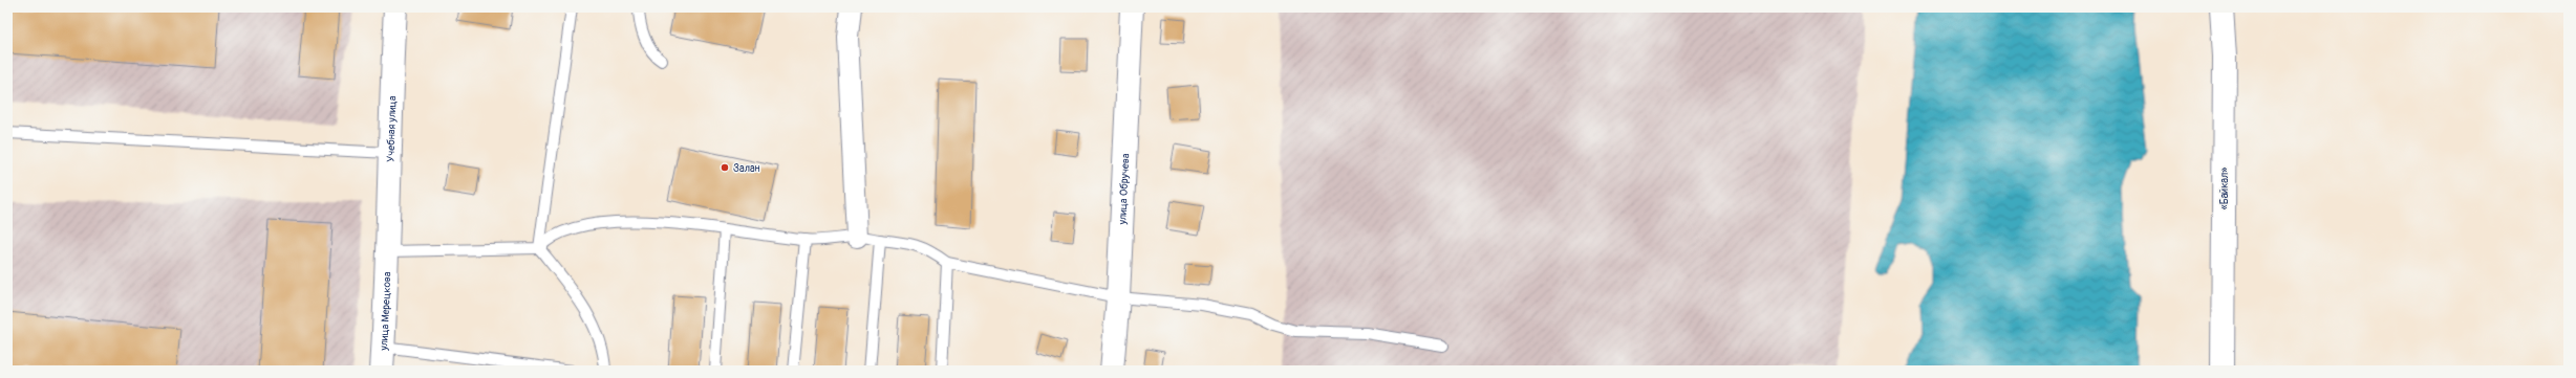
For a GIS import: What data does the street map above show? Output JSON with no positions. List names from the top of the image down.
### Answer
{
  "streets": {
    "main road": [
      "Учебная улица",
      "«Байкал»",
      "улица Обручева",
      "улица Мерецкова"
    ]
  },
  "crossings": [
    ["Учебная улица", "улица Мерецкова"]
  ],
  "places": ["Залан"]
}
